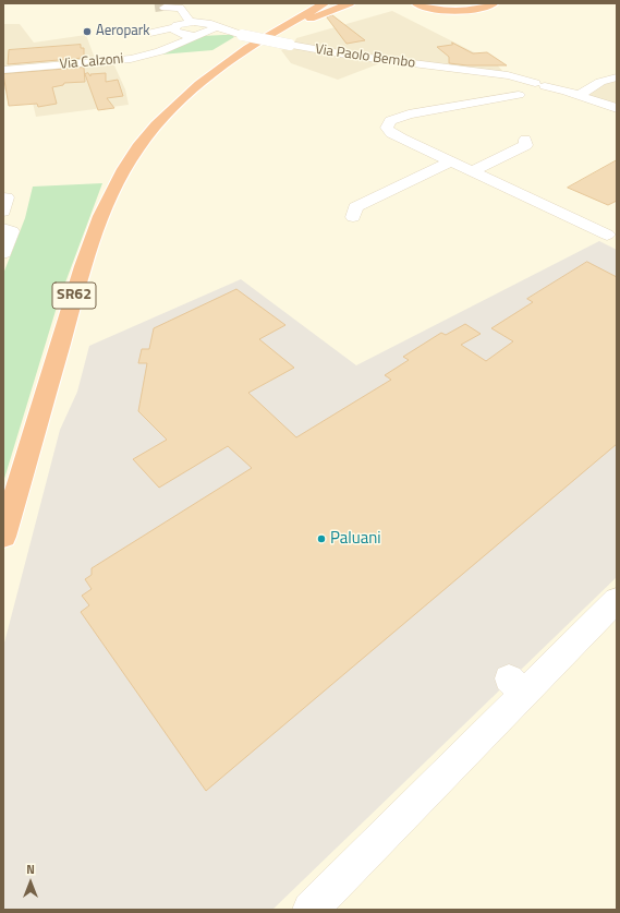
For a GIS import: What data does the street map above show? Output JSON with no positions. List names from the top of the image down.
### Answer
{
  "streets": {
    "highway": ["SR62"],
    "street": ["Via Paolo Bembo", "Via Calzoni"]
  },
  "crossings": [
    ["Via Paolo Bembo", "Via Calzoni"]
  ],
  "places": ["Aeropark", "Paluani"],
  "north": "top"
}
